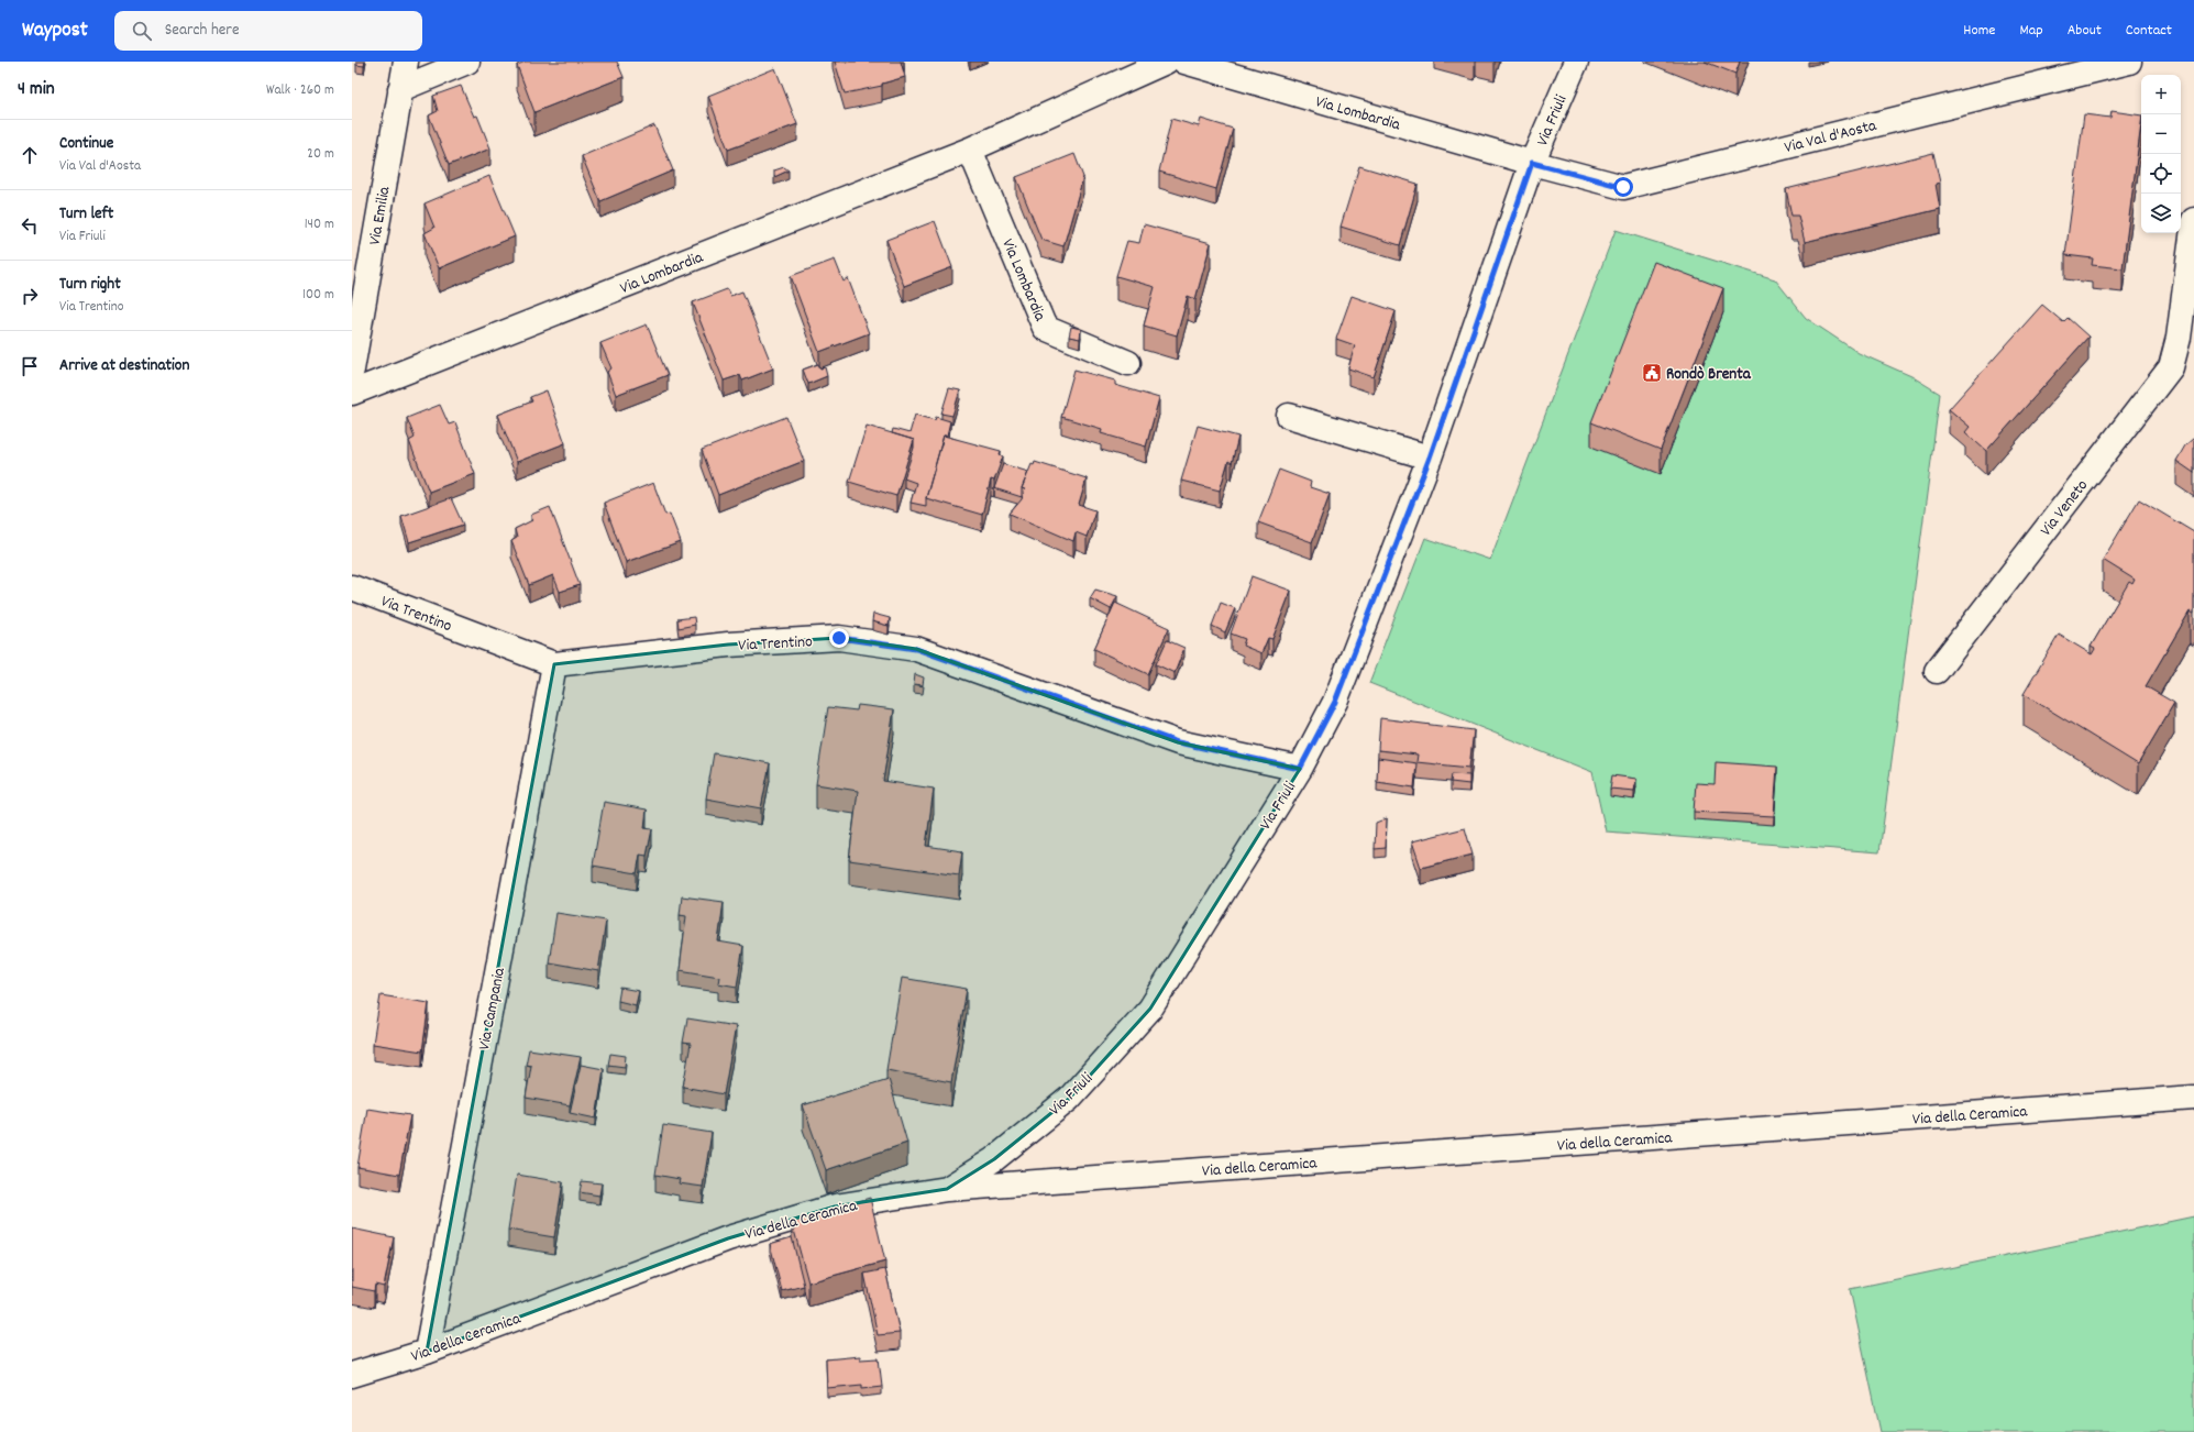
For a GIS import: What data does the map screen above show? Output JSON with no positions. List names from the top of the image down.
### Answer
{
  "streets": {
    "street": [
      "Via Lombardia",
      "Via Friuli",
      "Via Val d'Aosta",
      "Via Emilia",
      "Via Veneto",
      "Via Trentino",
      "Via Campania",
      "Via della Ceramica"
    ]
  },
  "crossings": [
    ["Via Lombardia", "Via Friuli"],
    ["Via Lombardia", "Via Val d'Aosta"],
    ["Via Friuli", "Via Val d'Aosta"],
    ["Via Friuli", "Via Trentino"],
    ["Via Friuli", "Via della Ceramica"],
    ["Via Trentino", "Via Campania"],
    ["Via Campania", "Via della Ceramica"]
  ],
  "places": {
    "public building": ["Rondò Brenta"]
  },
  "page": {
    "header": "Waypost",
    "search": "Search here",
    "nav": [
      "Home",
      "Map",
      "About",
      "Contact"
    ],
    "heading": ["4 min", "Walk · 260 m"],
    "map_buttons": ["+", "−"],
    "list": [
      ["Continue", "Via Val d'Aosta", "20 m"],
      ["Turn left", "Via Friuli", "140 m"],
      ["Turn right", "Via Trentino", "100 m"],
      "Arrive at destination"
    ]
  }
}
